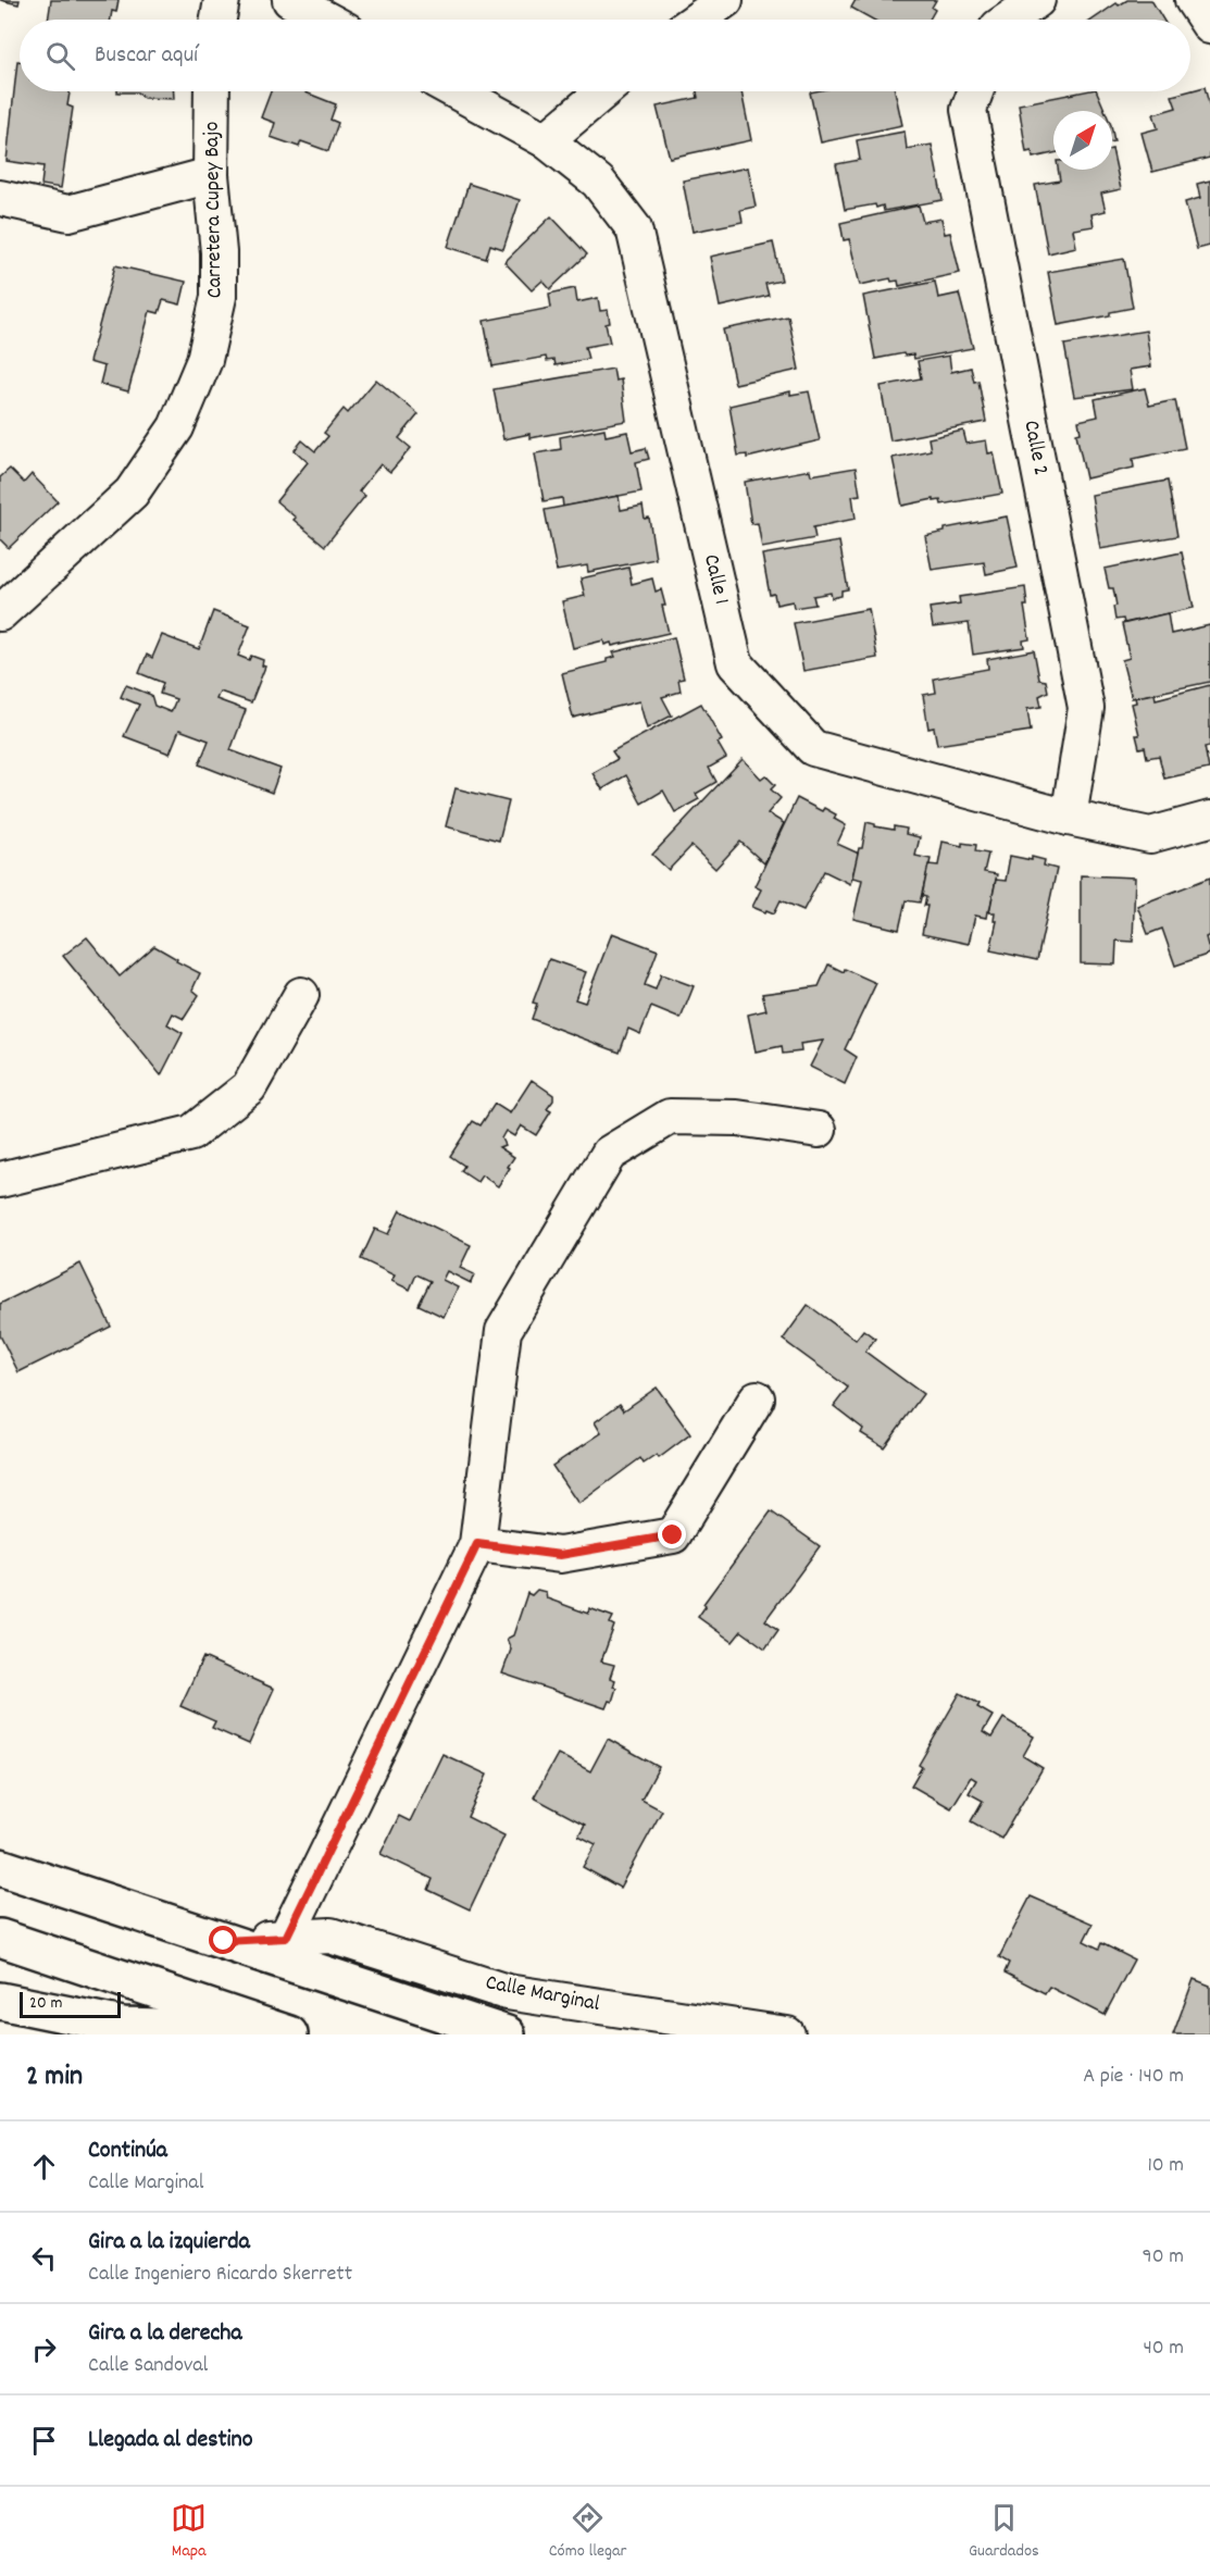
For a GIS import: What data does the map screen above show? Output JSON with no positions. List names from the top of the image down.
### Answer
{
  "streets": {
    "street": [
      "Carretera Cupey Bajo",
      "Calle 2",
      "Calle 1",
      "Calle Marginal"
    ]
  },
  "crossings": [
    ["Calle 2", "Calle 1"]
  ],
  "scale_bar": "20 m",
  "north": "top right",
  "page": {
    "search": "Buscar aquí",
    "scale": "20 m",
    "heading": ["2 min", "A pie · 140 m"],
    "list": [
      ["Continúa", "Calle Marginal", "10 m"],
      ["Gira a la izquierda", "Calle Ingeniero Ricardo Skerrett", "90 m"],
      ["Gira a la derecha", "Calle Sandoval", "40 m"],
      "Llegada al destino"
    ],
    "nav": ["Mapa", "Cómo llegar", "Guardados"]
  }
}
